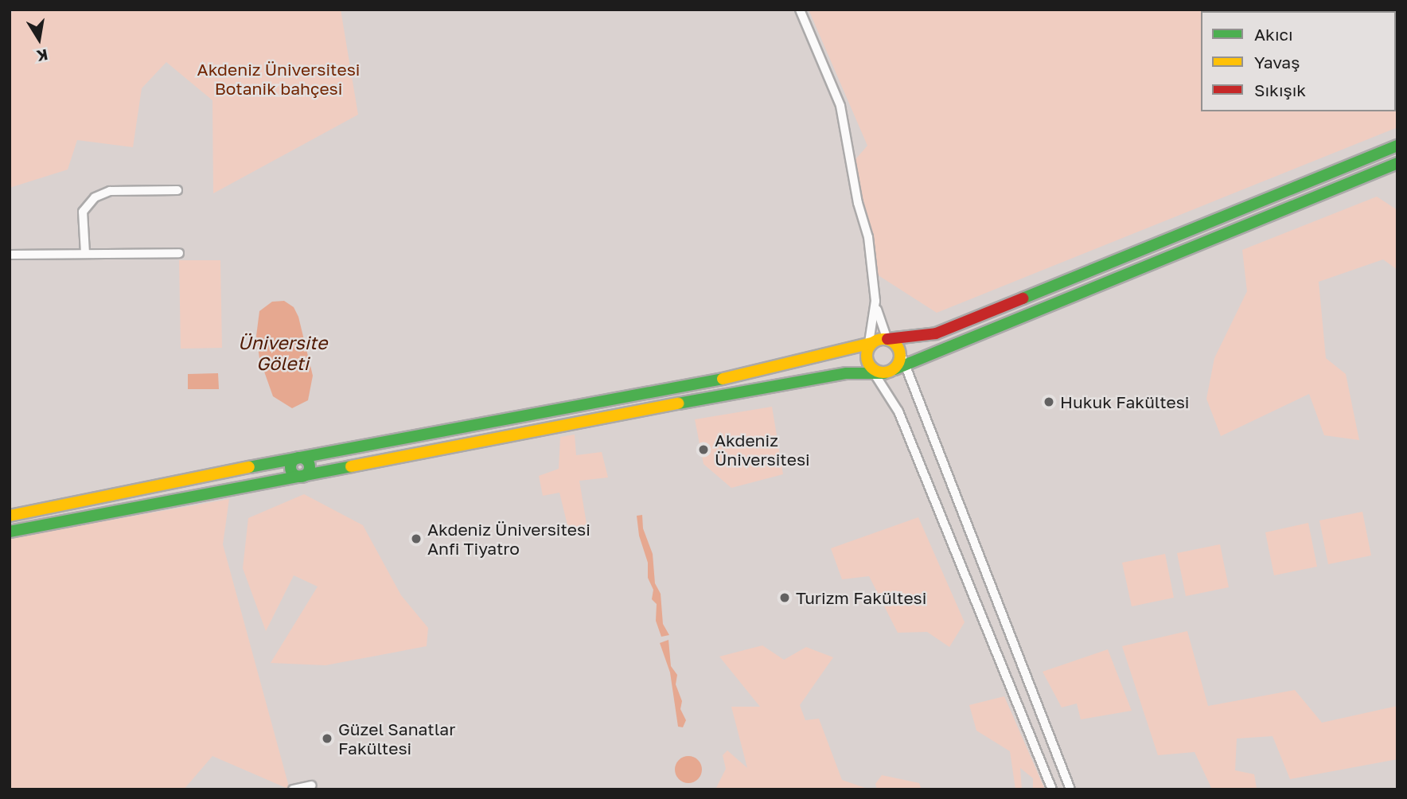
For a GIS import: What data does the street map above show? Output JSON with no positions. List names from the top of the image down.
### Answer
{
  "water": ["Üniversite Göleti"],
  "parks": ["Akdeniz Üniversitesi Botanik bahçesi"],
  "places": [
    "Hukuk Fakültesi",
    "Akdeniz Üniversitesi",
    "Akdeniz Üniversitesi Anfi Tiyatro",
    "Turizm Fakültesi",
    "Güzel Sanatlar Fakültesi"
  ],
  "legend": ["Akıcı", "Yavaş", "Sıkışık"],
  "north": "bottom"
}
